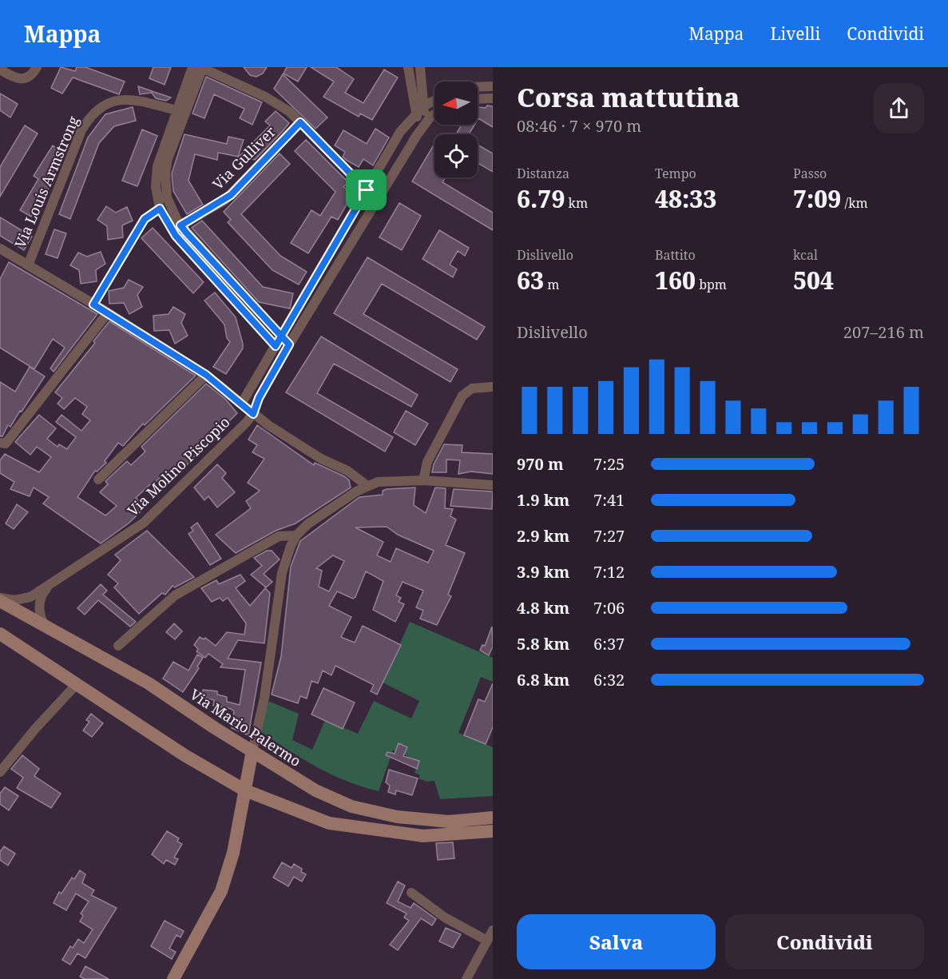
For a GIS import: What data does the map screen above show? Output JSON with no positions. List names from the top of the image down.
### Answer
{
  "streets": {
    "street": [
      "Via Gulliver",
      "Via Louis Armstrong",
      "Via Molino Piscopio",
      "Via Mario Palermo"
    ]
  },
  "crossings": [
    ["Via Molino Piscopio", "Via Mario Palermo"]
  ],
  "north": "left",
  "page": {
    "header": "Mappa",
    "nav": ["Mappa", "Livelli", "Condividi"],
    "heading": ["Corsa mattutina", "08:46 · 7 × 970 m"],
    "stats": [
      ["Distanza", "6.79 km"],
      ["Tempo", "48:33"],
      ["Passo", "7:09 /km"],
      ["Dislivello", "63 m"],
      ["Battito", "160 bpm"],
      ["kcal", "504"]
    ],
    "chart": ["Dislivello", "207–216 m"],
    "list": [
      {
        "name": "970 m",
        "note": "7:25"
      },
      {
        "name": "1.9 km",
        "note": "7:41"
      },
      {
        "name": "2.9 km",
        "note": "7:27"
      },
      {
        "name": "3.9 km",
        "note": "7:12"
      },
      {
        "name": "4.8 km",
        "note": "7:06"
      },
      {
        "name": "5.8 km",
        "note": "6:37"
      },
      {
        "name": "6.8 km",
        "note": "6:32"
      }
    ],
    "buttons": ["Salva", "Condividi"]
  }
}
